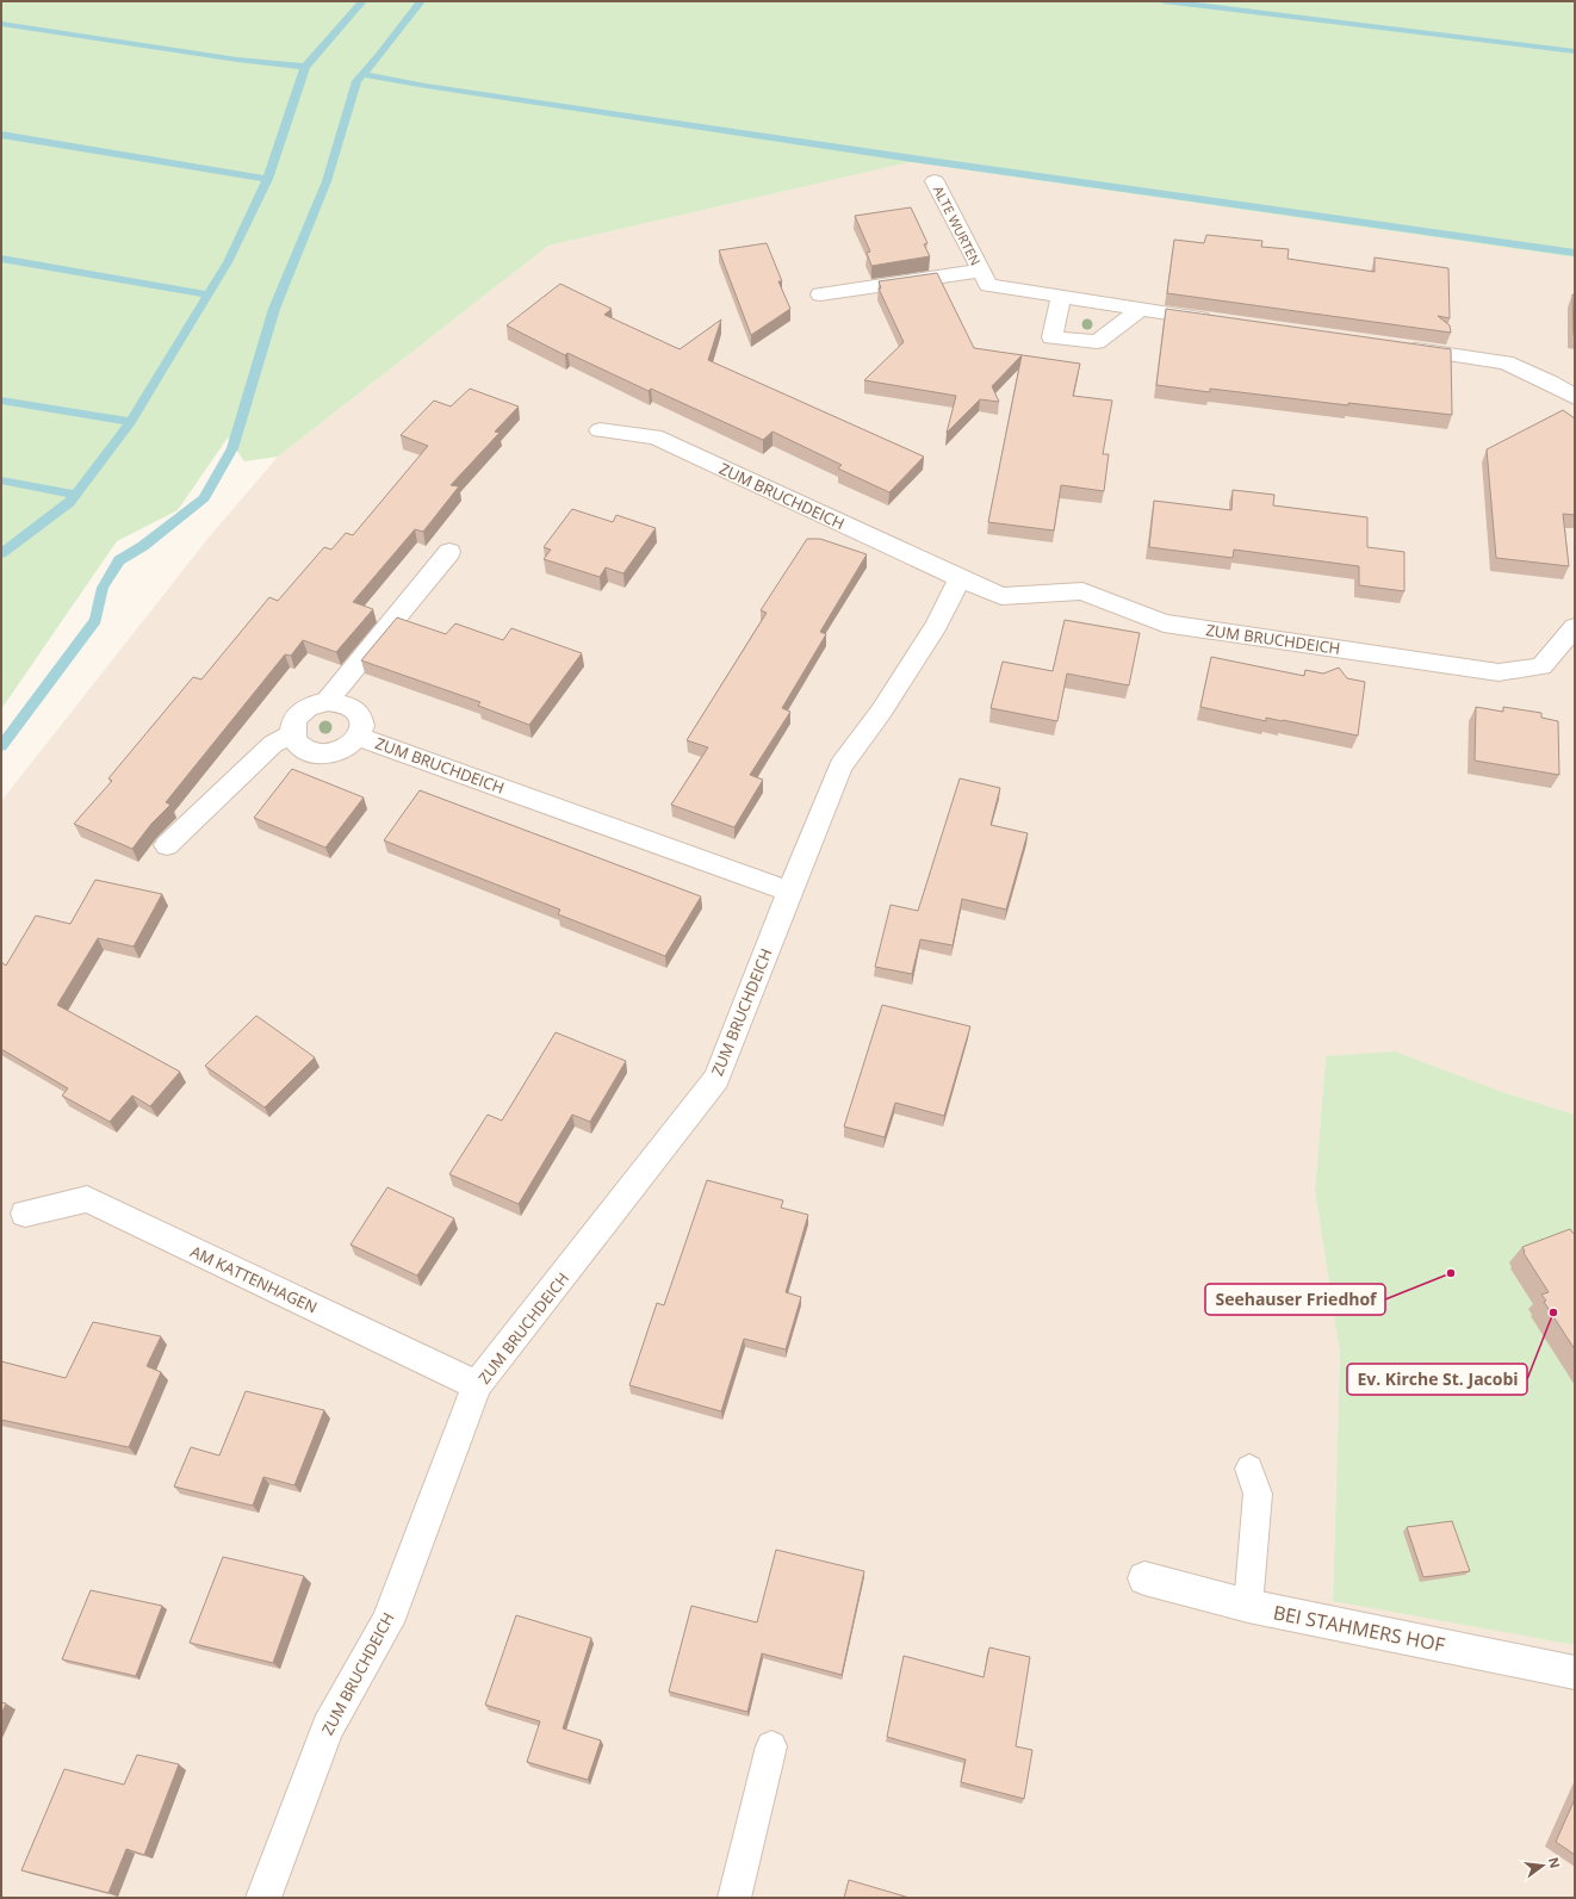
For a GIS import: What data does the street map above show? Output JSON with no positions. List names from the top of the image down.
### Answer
{
  "streets": {
    "street": [
      "ALTE WURTEN",
      "ZUM BRUCHDEICH",
      "AM KATTENHAGEN",
      "BEI STAHMERS HOF"
    ]
  },
  "crossings": [
    ["ZUM BRUCHDEICH", "AM KATTENHAGEN"]
  ],
  "places": ["Seehauser Friedhof", "Ev. Kirche St. Jacobi"],
  "north": "right"
}
